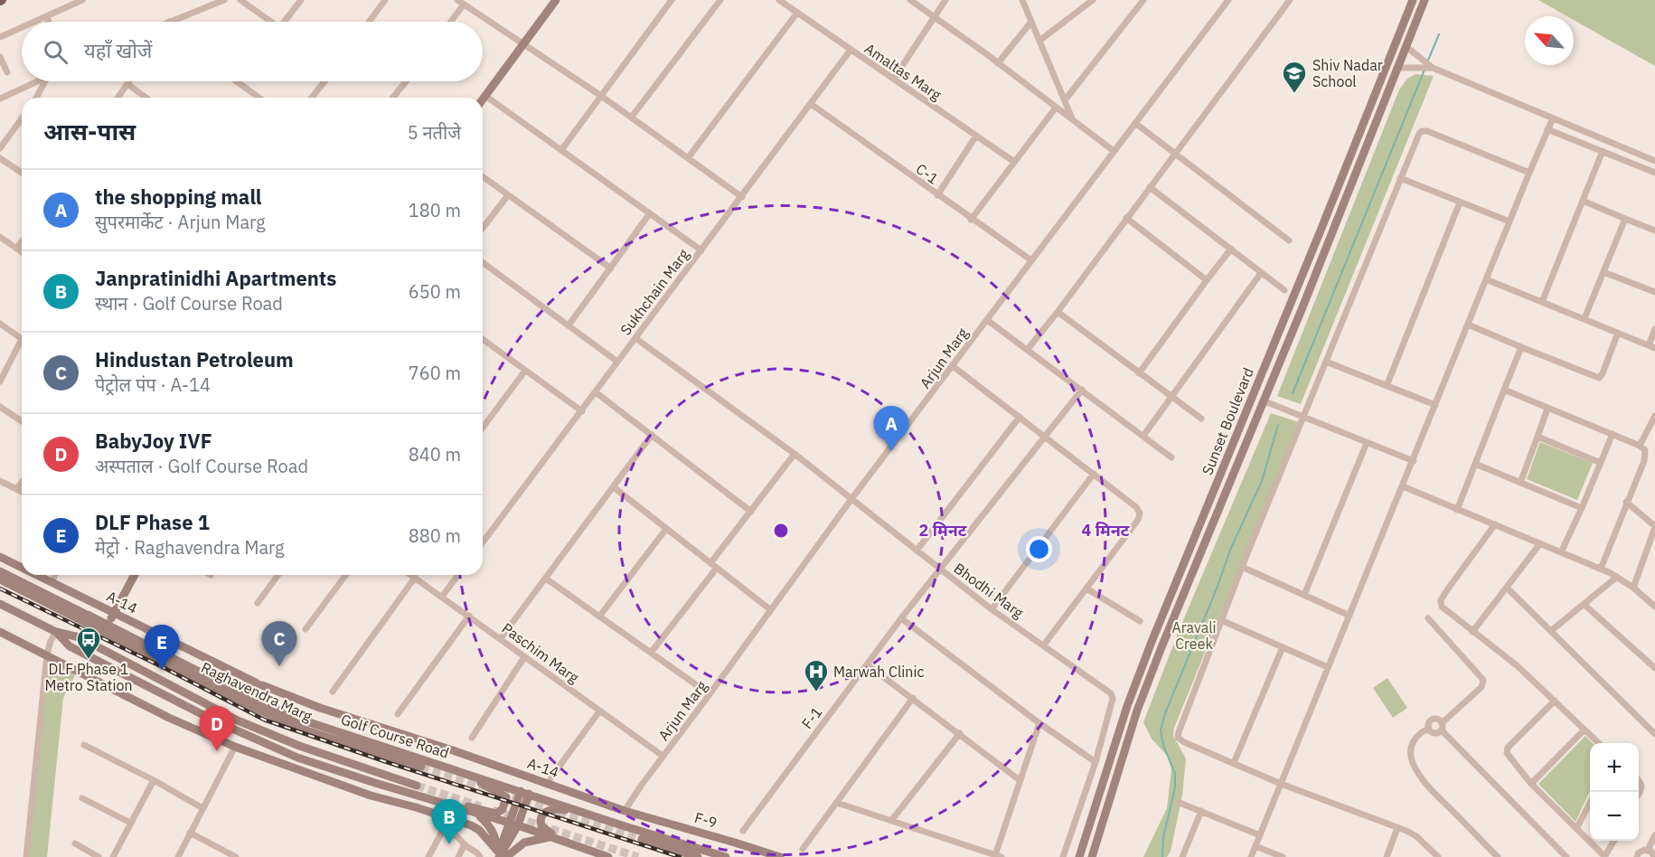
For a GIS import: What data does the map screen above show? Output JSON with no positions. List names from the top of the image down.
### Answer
{
  "streets": {
    "street": [
      "Amaltas Marg",
      "C-1",
      "Sukhchain Marg",
      "Arjun Marg",
      "Sunset Boulevard",
      "Bhodhi Marg",
      "A-14",
      "Paschim Marg",
      "Raghavendra Marg",
      "F-1",
      "Golf Course Road",
      "F-9"
    ]
  },
  "crossings": [
    ["Amaltas Marg", "Sukhchain Marg"],
    ["C-1", "Sukhchain Marg"],
    ["C-1", "Arjun Marg"],
    ["Sukhchain Marg", "Bhodhi Marg"],
    ["Arjun Marg", "Bhodhi Marg"],
    ["Arjun Marg", "A-14"],
    ["Arjun Marg", "Paschim Marg"],
    ["Arjun Marg", "F-9"],
    ["Bhodhi Marg", "F-1"],
    ["A-14", "F-9"],
    ["Raghavendra Marg", "Golf Course Road"]
  ],
  "parks": ["Aravali Creek"],
  "places": {
    "school or university": ["Shiv Nadar School"],
    "bus stop": ["DLF Phase 1 Metro Station"],
    "hospital": ["Marwah Clinic"]
  },
  "north": "top left",
  "page": {
    "search": "यहाँ खोजें",
    "heading": ["आस-पास", "5 नतीजे"],
    "list": [
      {
        "mark": "A",
        "name": "the shopping mall",
        "note": "सुपरमार्केट · Arjun Marg",
        "value": "180 m"
      },
      {
        "mark": "B",
        "name": "Janpratinidhi Apartments",
        "note": "स्थान · Golf Course Road",
        "value": "650 m"
      },
      {
        "mark": "C",
        "name": "Hindustan Petroleum",
        "note": "पेट्रोल पंप · A-14",
        "value": "760 m"
      },
      {
        "mark": "D",
        "name": "BabyJoy IVF",
        "note": "अस्पताल · Golf Course Road",
        "value": "840 m"
      },
      {
        "mark": "E",
        "name": "DLF Phase 1",
        "note": "मेट्रो · Raghavendra Marg",
        "value": "880 m"
      }
    ],
    "pins": [
      "A",
      "C",
      "E",
      "D",
      "B"
    ],
    "map_buttons": ["+", "−"]
  },
  "rings": ["2 मिनट", "4 मिनट"]
}
